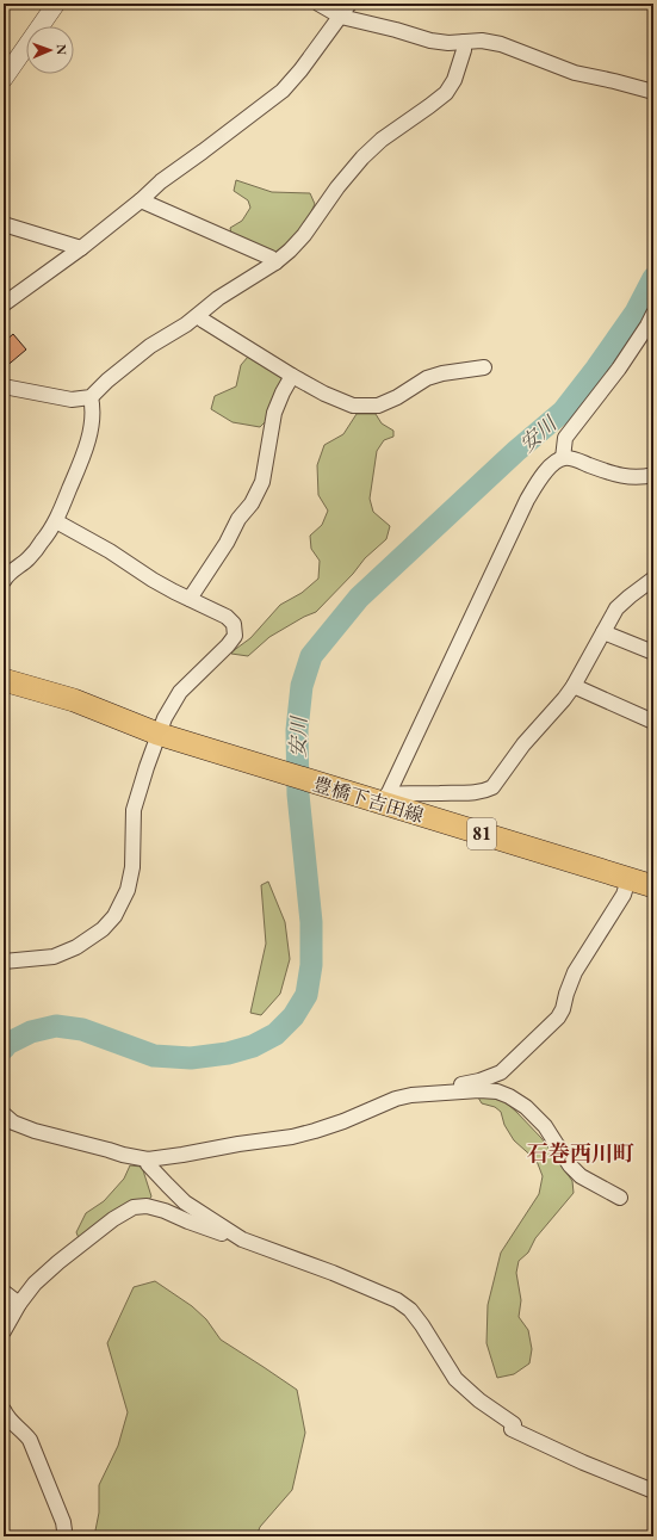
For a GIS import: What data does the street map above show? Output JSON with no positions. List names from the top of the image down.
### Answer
{
  "streets": {
    "main road": ["豊橋下吉田線", "81"]
  },
  "districts": ["石巻西川町"],
  "water": ["安川"],
  "north": "right"
}
